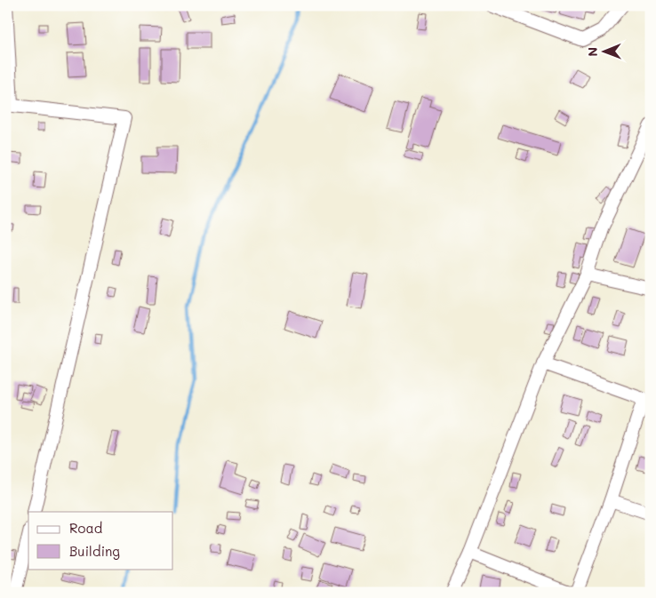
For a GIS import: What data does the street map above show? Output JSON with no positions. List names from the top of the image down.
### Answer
{
  "legend": ["Road", "Building"],
  "north": "left"
}
